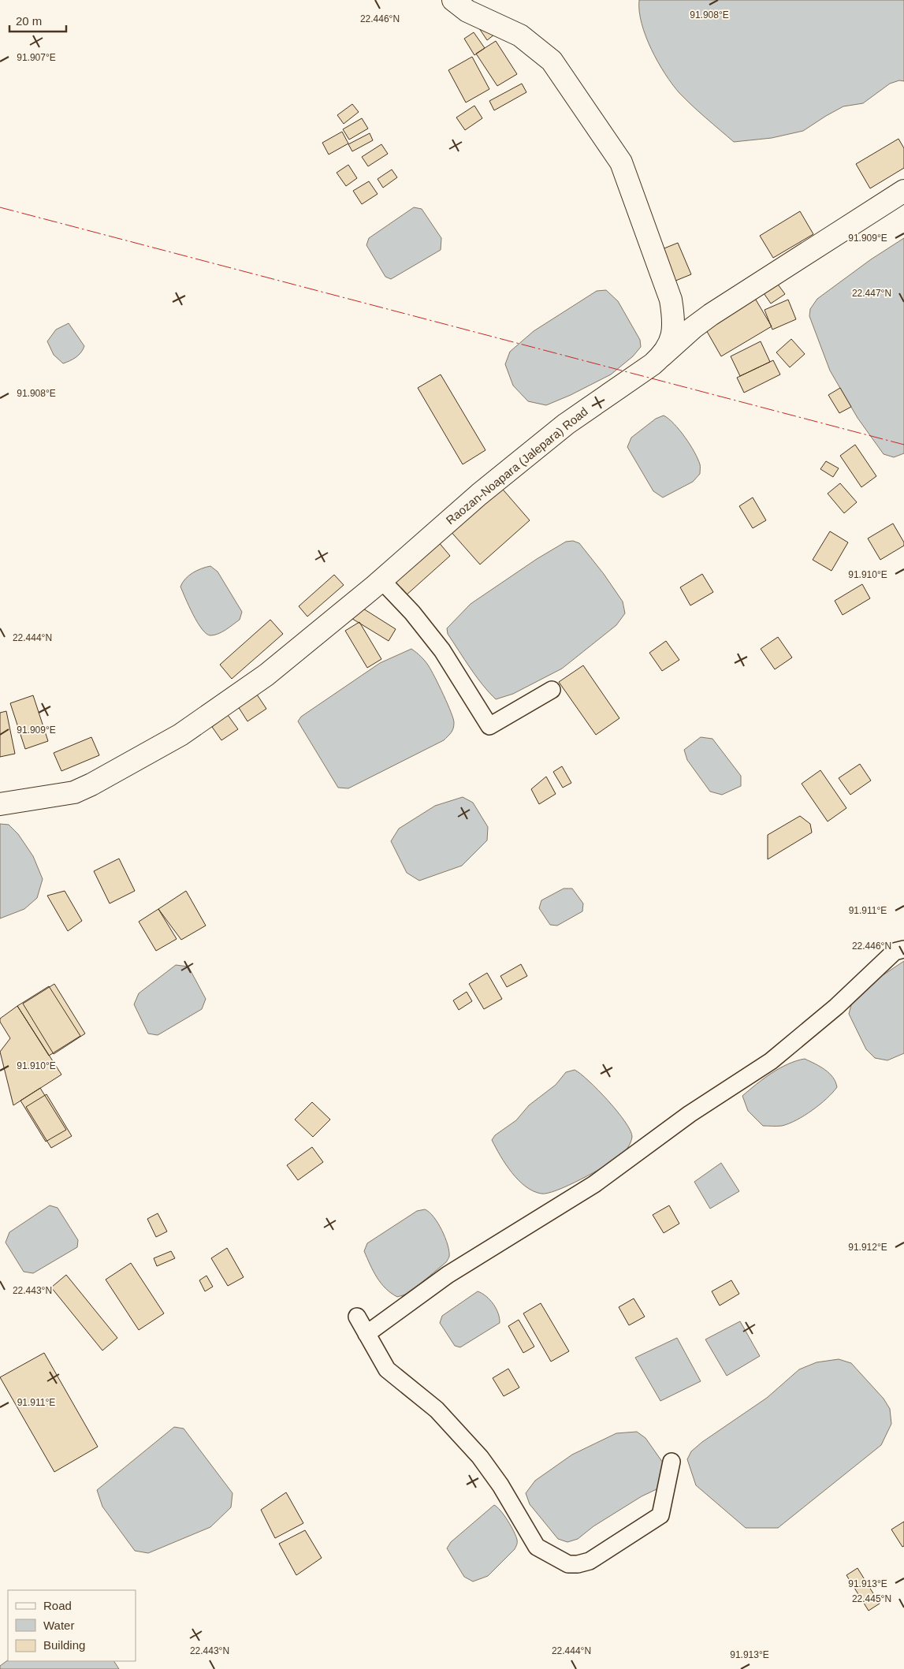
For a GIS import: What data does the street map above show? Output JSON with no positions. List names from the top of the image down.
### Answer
{
  "streets": {
    "main road": ["Raozan-Noapara (Jalepara) Road"]
  },
  "legend": ["Road", "Water", "Building"],
  "scale_bar": "20 m",
  "coordinates": [
    "91.908°E",
    "22.446°N",
    "91.907°E",
    "91.909°E",
    "22.447°N",
    "91.910°E",
    "22.444°N",
    "91.911°E",
    "91.912°E",
    "22.443°N",
    "91.913°E",
    "22.445°N"
  ]
}
